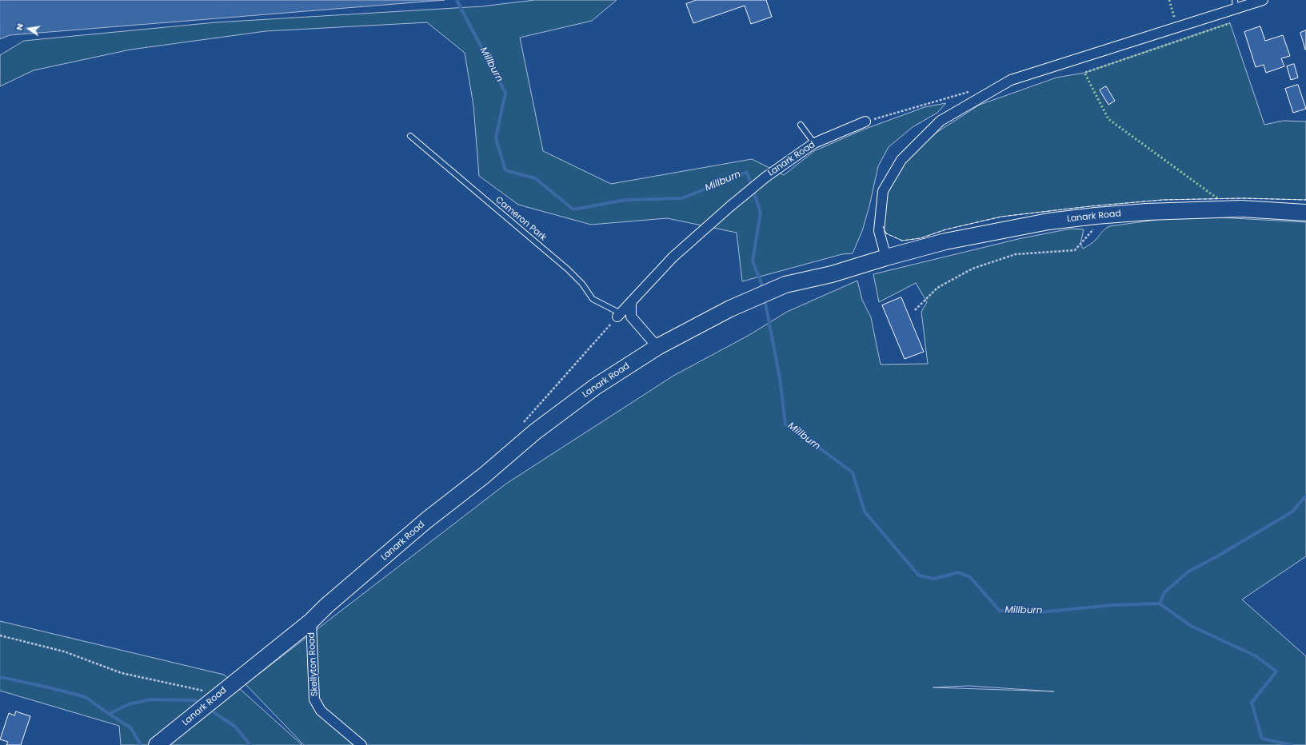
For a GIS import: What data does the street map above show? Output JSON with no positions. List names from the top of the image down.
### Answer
{
  "streets": {
    "main road": ["Lanark Road"],
    "street": ["Skellyton Road"],
    "lane": ["Cameron Park"]
  },
  "crossings": [
    ["Lanark Road", "Cameron Park"],
    ["Lanark Road", "Skellyton Road"]
  ],
  "water": ["Millburn"],
  "north": "left"
}
